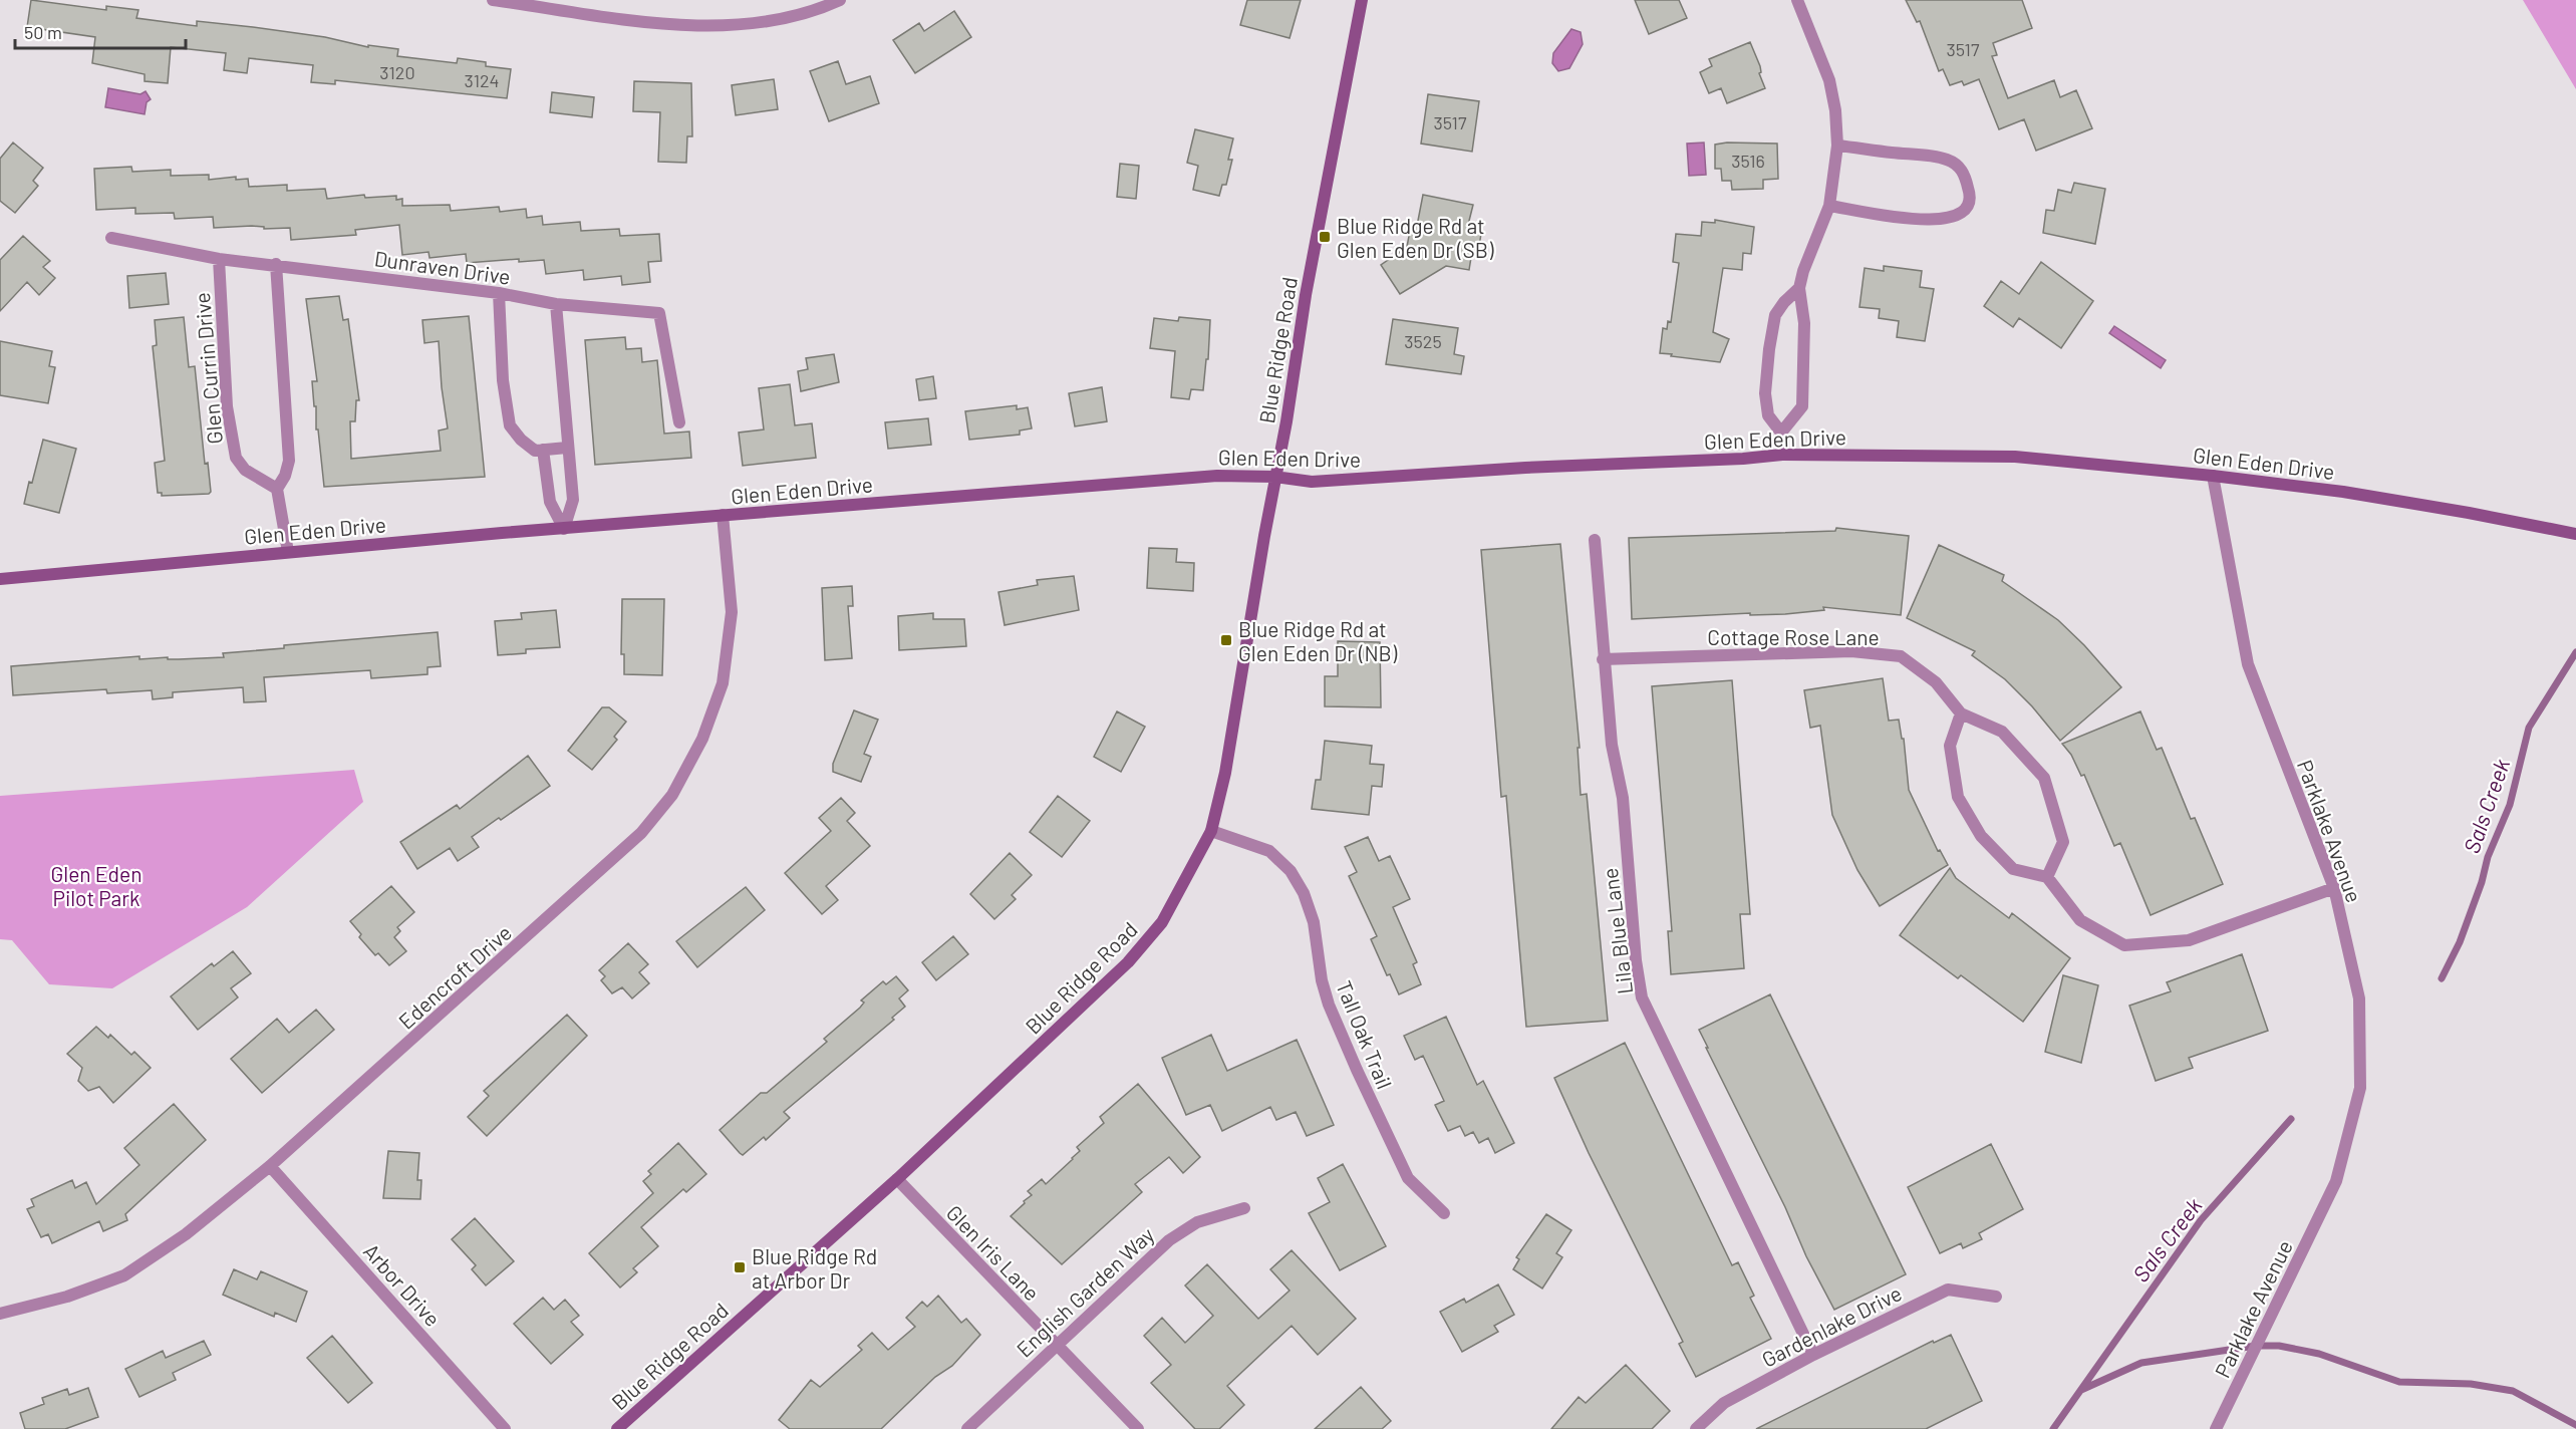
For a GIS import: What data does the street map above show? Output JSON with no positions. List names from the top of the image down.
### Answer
{
  "streets": {
    "main road": ["Blue Ridge Road", "Glen Eden Drive"],
    "street": [
      "Dunraven Drive",
      "Glen Currin Drive",
      "Cottage Rose Lane",
      "Parklake Avenue",
      "Lila Blue Lane",
      "Edencroft Drive",
      "Tall Oak Trail",
      "Glen Iris Lane",
      "Arbor Drive",
      "English Garden Way",
      "Gardenlake Drive"
    ]
  },
  "crossings": [
    ["Dunraven Drive", "Glen Currin Drive"],
    ["Blue Ridge Road", "Glen Eden Drive"],
    ["Blue Ridge Road", "Tall Oak Trail"],
    ["Blue Ridge Road", "Glen Iris Lane"],
    ["Glen Eden Drive", "Parklake Avenue"],
    ["Glen Eden Drive", "Edencroft Drive"],
    ["Cottage Rose Lane", "Lila Blue Lane"],
    ["Lila Blue Lane", "Gardenlake Drive"],
    ["Edencroft Drive", "Arbor Drive"],
    ["Glen Iris Lane", "English Garden Way"]
  ],
  "water": ["Sals Creek"],
  "parks": ["Glen Eden Pilot Park"],
  "places": {
    "transit": ["Blue Ridge Rd at Glen Eden Dr (SB)", "Blue Ridge Rd at Glen Eden Dr (NB)", "Blue Ridge Rd at Arbor Dr"]
  },
  "house_numbers": [
    "3517",
    "3120",
    "3124",
    "3517",
    "3516",
    "3525"
  ],
  "scale_bar": "50 m"
}
